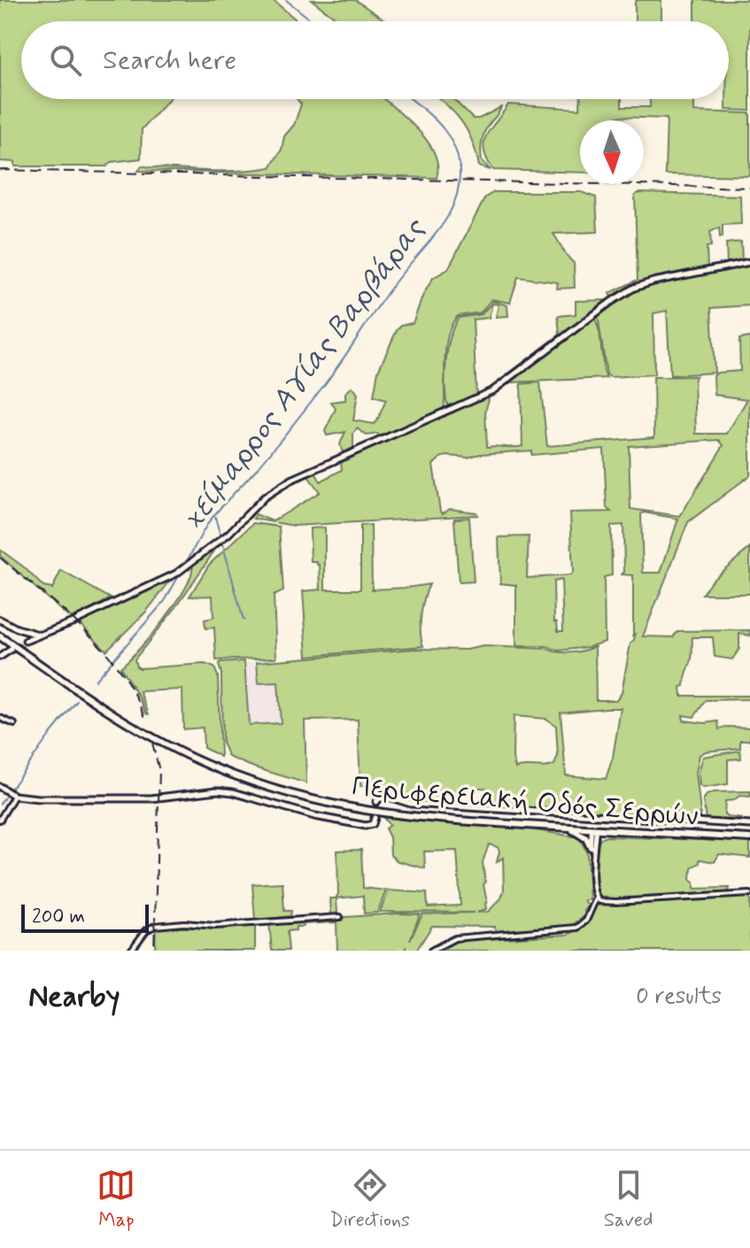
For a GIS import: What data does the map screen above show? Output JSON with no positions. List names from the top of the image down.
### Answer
{
  "streets": {
    "main road": ["Περιφερειακή Οδός Σερρών"]
  },
  "water": ["χείμαρρος Αγίας Βαρβάρας"],
  "scale_bar": "200 m",
  "north": "bottom",
  "page": {
    "search": "Search here",
    "scale": "200 m",
    "heading": ["Nearby", "0 results"],
    "nav": ["Map", "Directions", "Saved"]
  }
}
